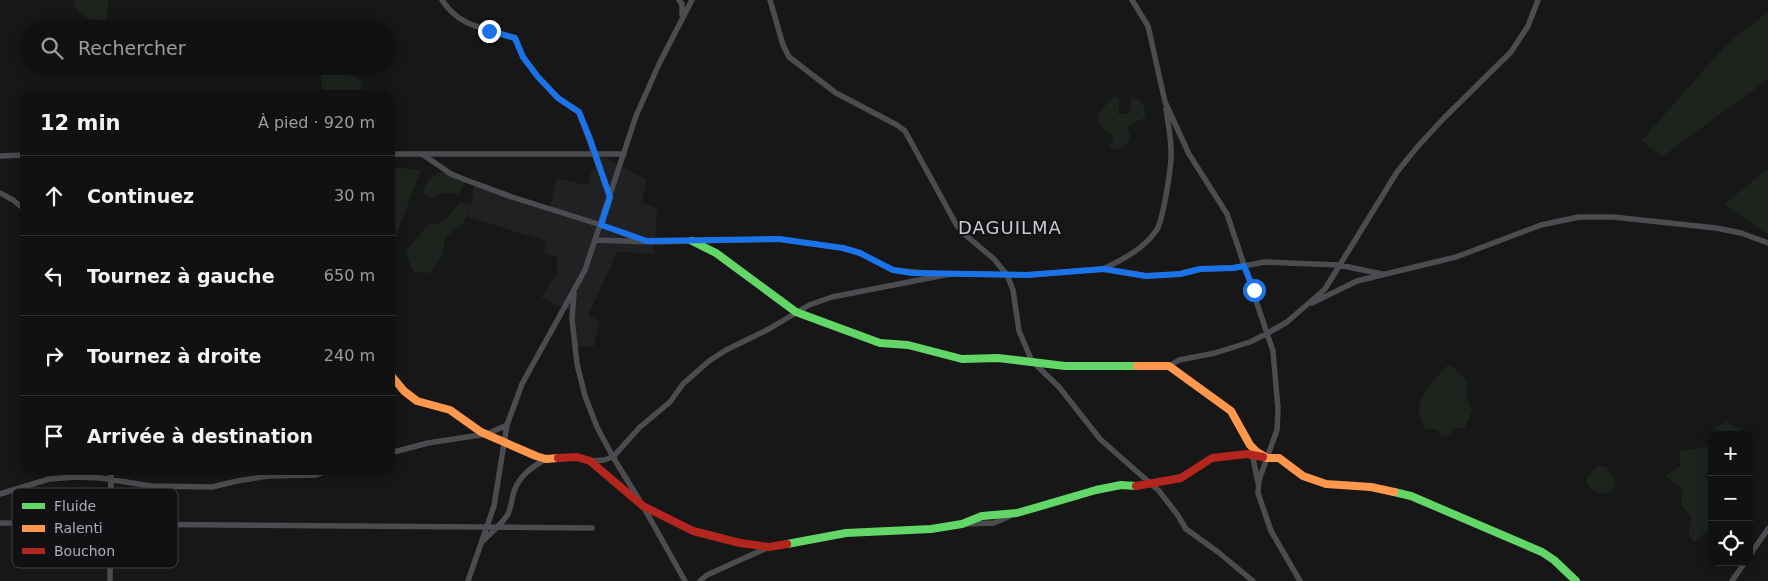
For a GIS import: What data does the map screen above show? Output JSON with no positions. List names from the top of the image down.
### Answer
{
  "districts": ["DAGUILMA"],
  "legend": ["Fluide", "Ralenti", "Bouchon"],
  "page": {
    "search": "Rechercher",
    "heading": ["12 min", "À pied · 920 m"],
    "list": [
      ["Continuez", "30 m"],
      ["Tournez à gauche", "650 m"],
      ["Tournez à droite", "240 m"],
      "Arrivée à destination"
    ],
    "map_buttons": ["+", "−"]
  }
}
